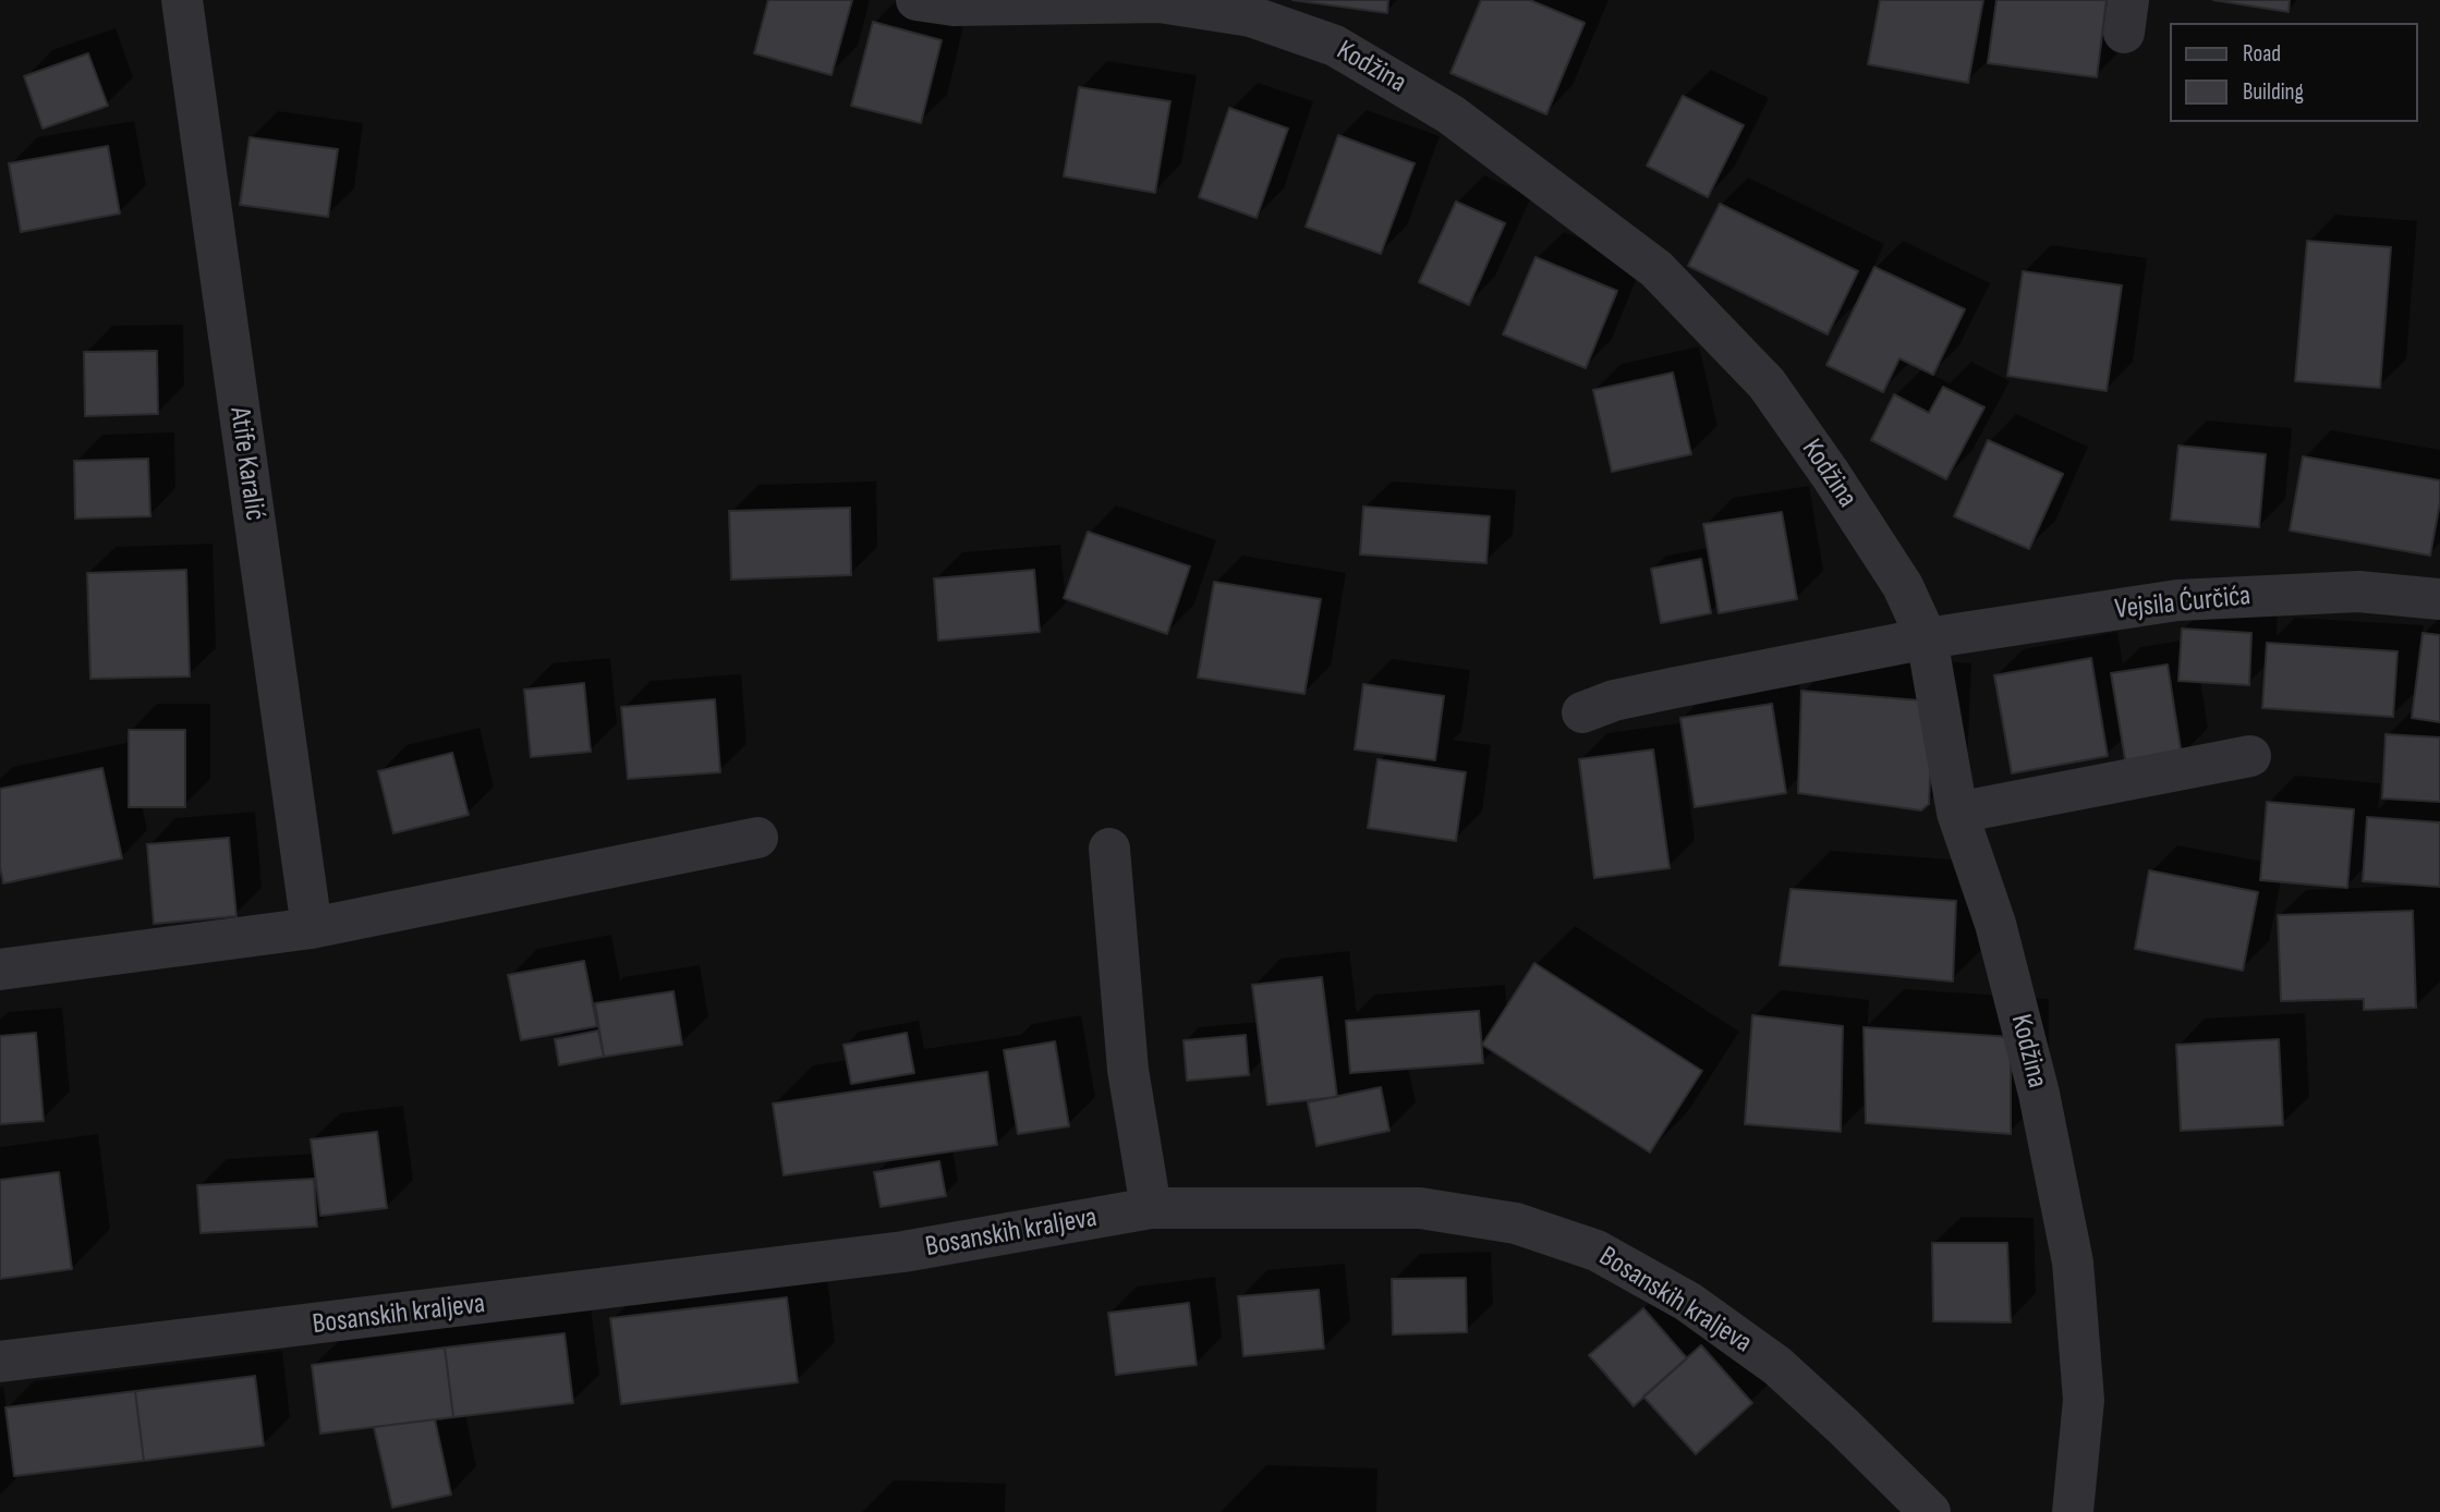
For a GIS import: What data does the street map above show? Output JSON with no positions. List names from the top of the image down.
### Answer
{
  "streets": {
    "street": [
      "Kodžina",
      "Atife Karalić",
      "Vejsila Ćurčića",
      "Bosanskih kraljeva"
    ]
  },
  "crossings": [
    ["Kodžina", "Vejsila Ćurčića"]
  ],
  "legend": ["Road", "Building"]
}
